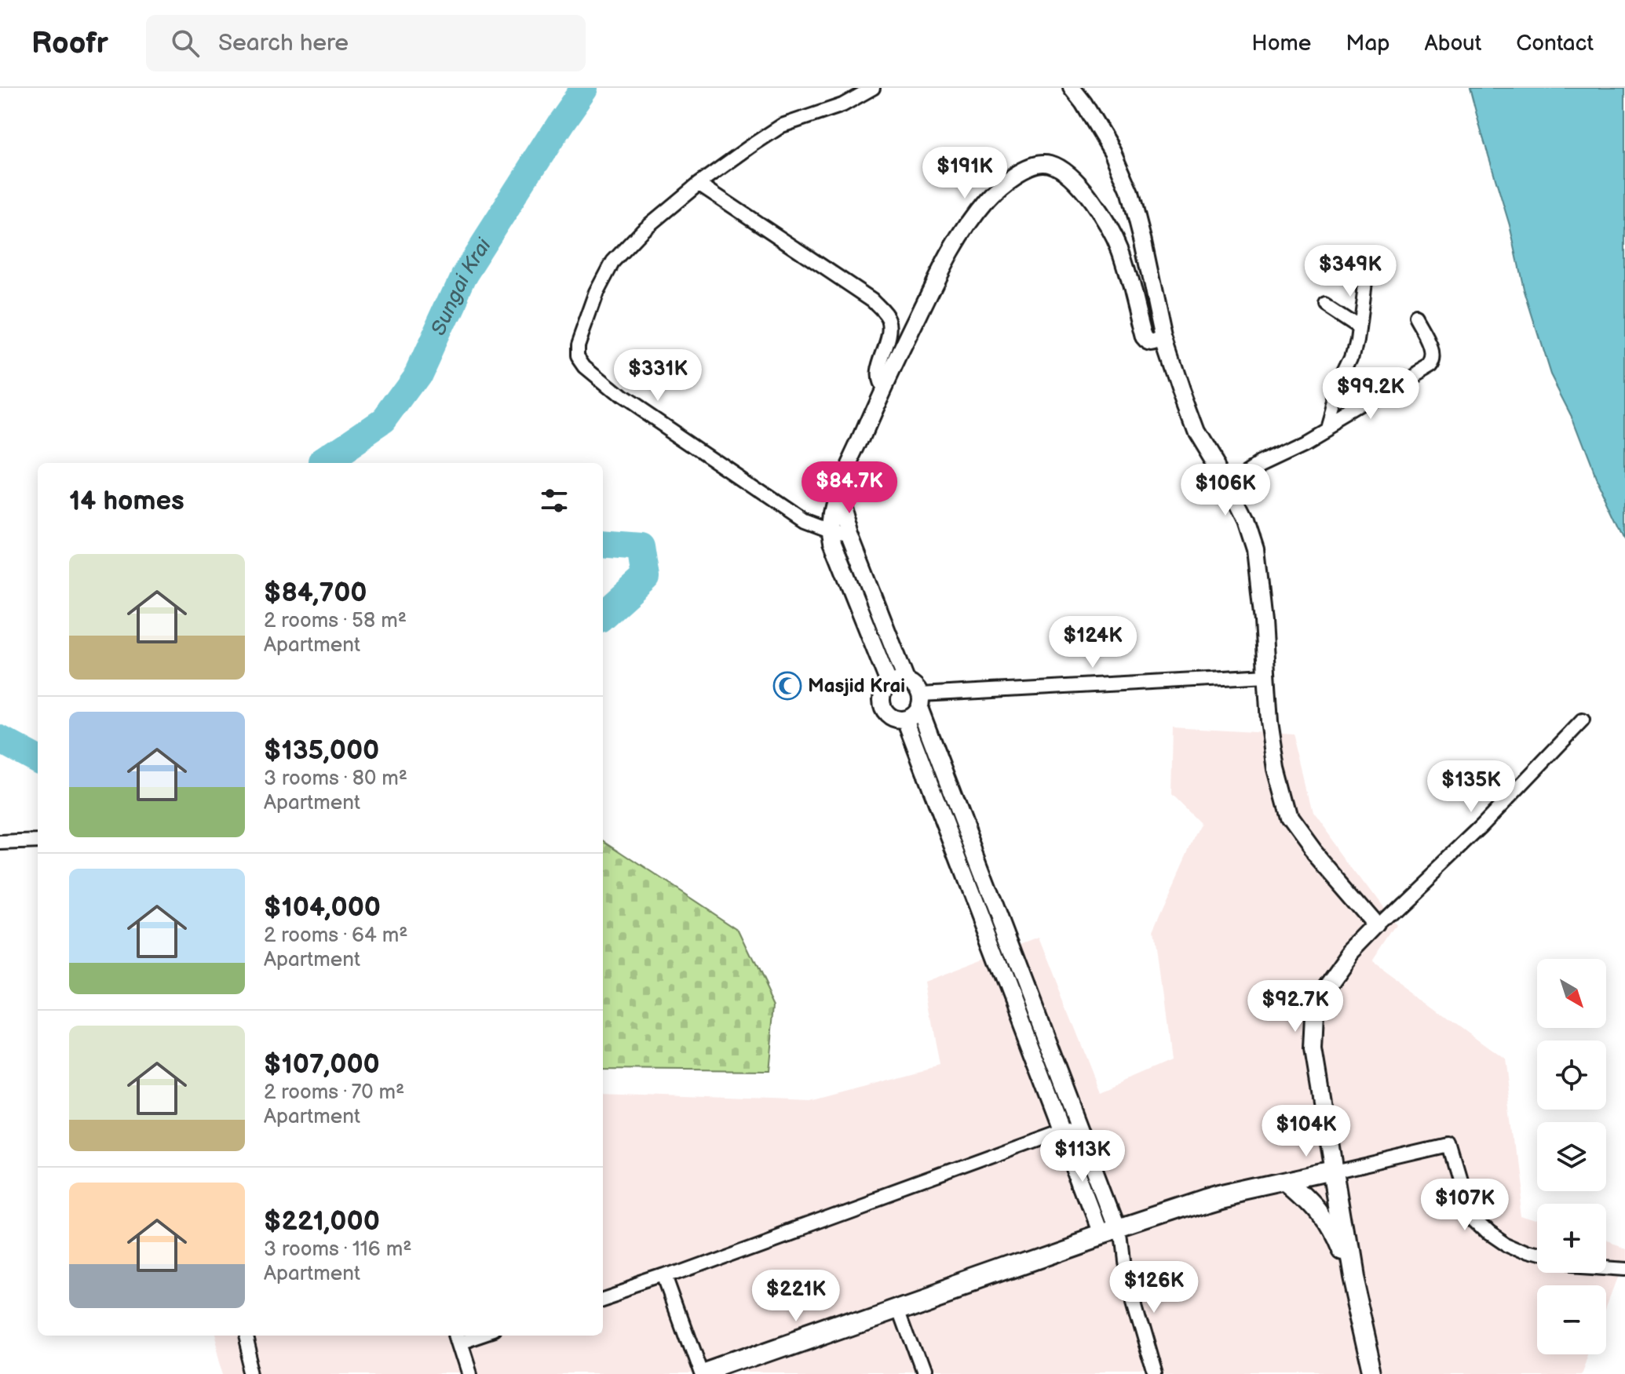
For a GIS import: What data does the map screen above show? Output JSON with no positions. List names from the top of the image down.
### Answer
{
  "water": ["Sungai Krai"],
  "places": {
    "mosque": ["Masjid Krai"]
  },
  "north": "bottom right",
  "page": {
    "header": "Roofr",
    "search": "Search here",
    "nav": [
      "Home",
      "Map",
      "About",
      "Contact"
    ],
    "price": [
      "$191K",
      "$349K",
      "$331K",
      "$99.2K",
      "$84.7K",
      "$106K",
      "$124K",
      "$135K",
      "$92.7K",
      "$104K",
      "$113K",
      "$107K",
      "$126K",
      "$221K"
    ],
    "heading": "14 homes",
    "list": [
      {
        "name": "$84,700",
        "note": "2 rooms · 58 m² · Apartment"
      },
      {
        "name": "$135,000",
        "note": "3 rooms · 80 m² · Apartment"
      },
      {
        "name": "$104,000",
        "note": "2 rooms · 64 m² · Apartment"
      },
      {
        "name": "$107,000",
        "note": "2 rooms · 70 m² · Apartment"
      },
      {
        "name": "$221,000",
        "note": "3 rooms · 116 m² · Apartment"
      }
    ],
    "map_buttons": ["+", "−"]
  }
}
